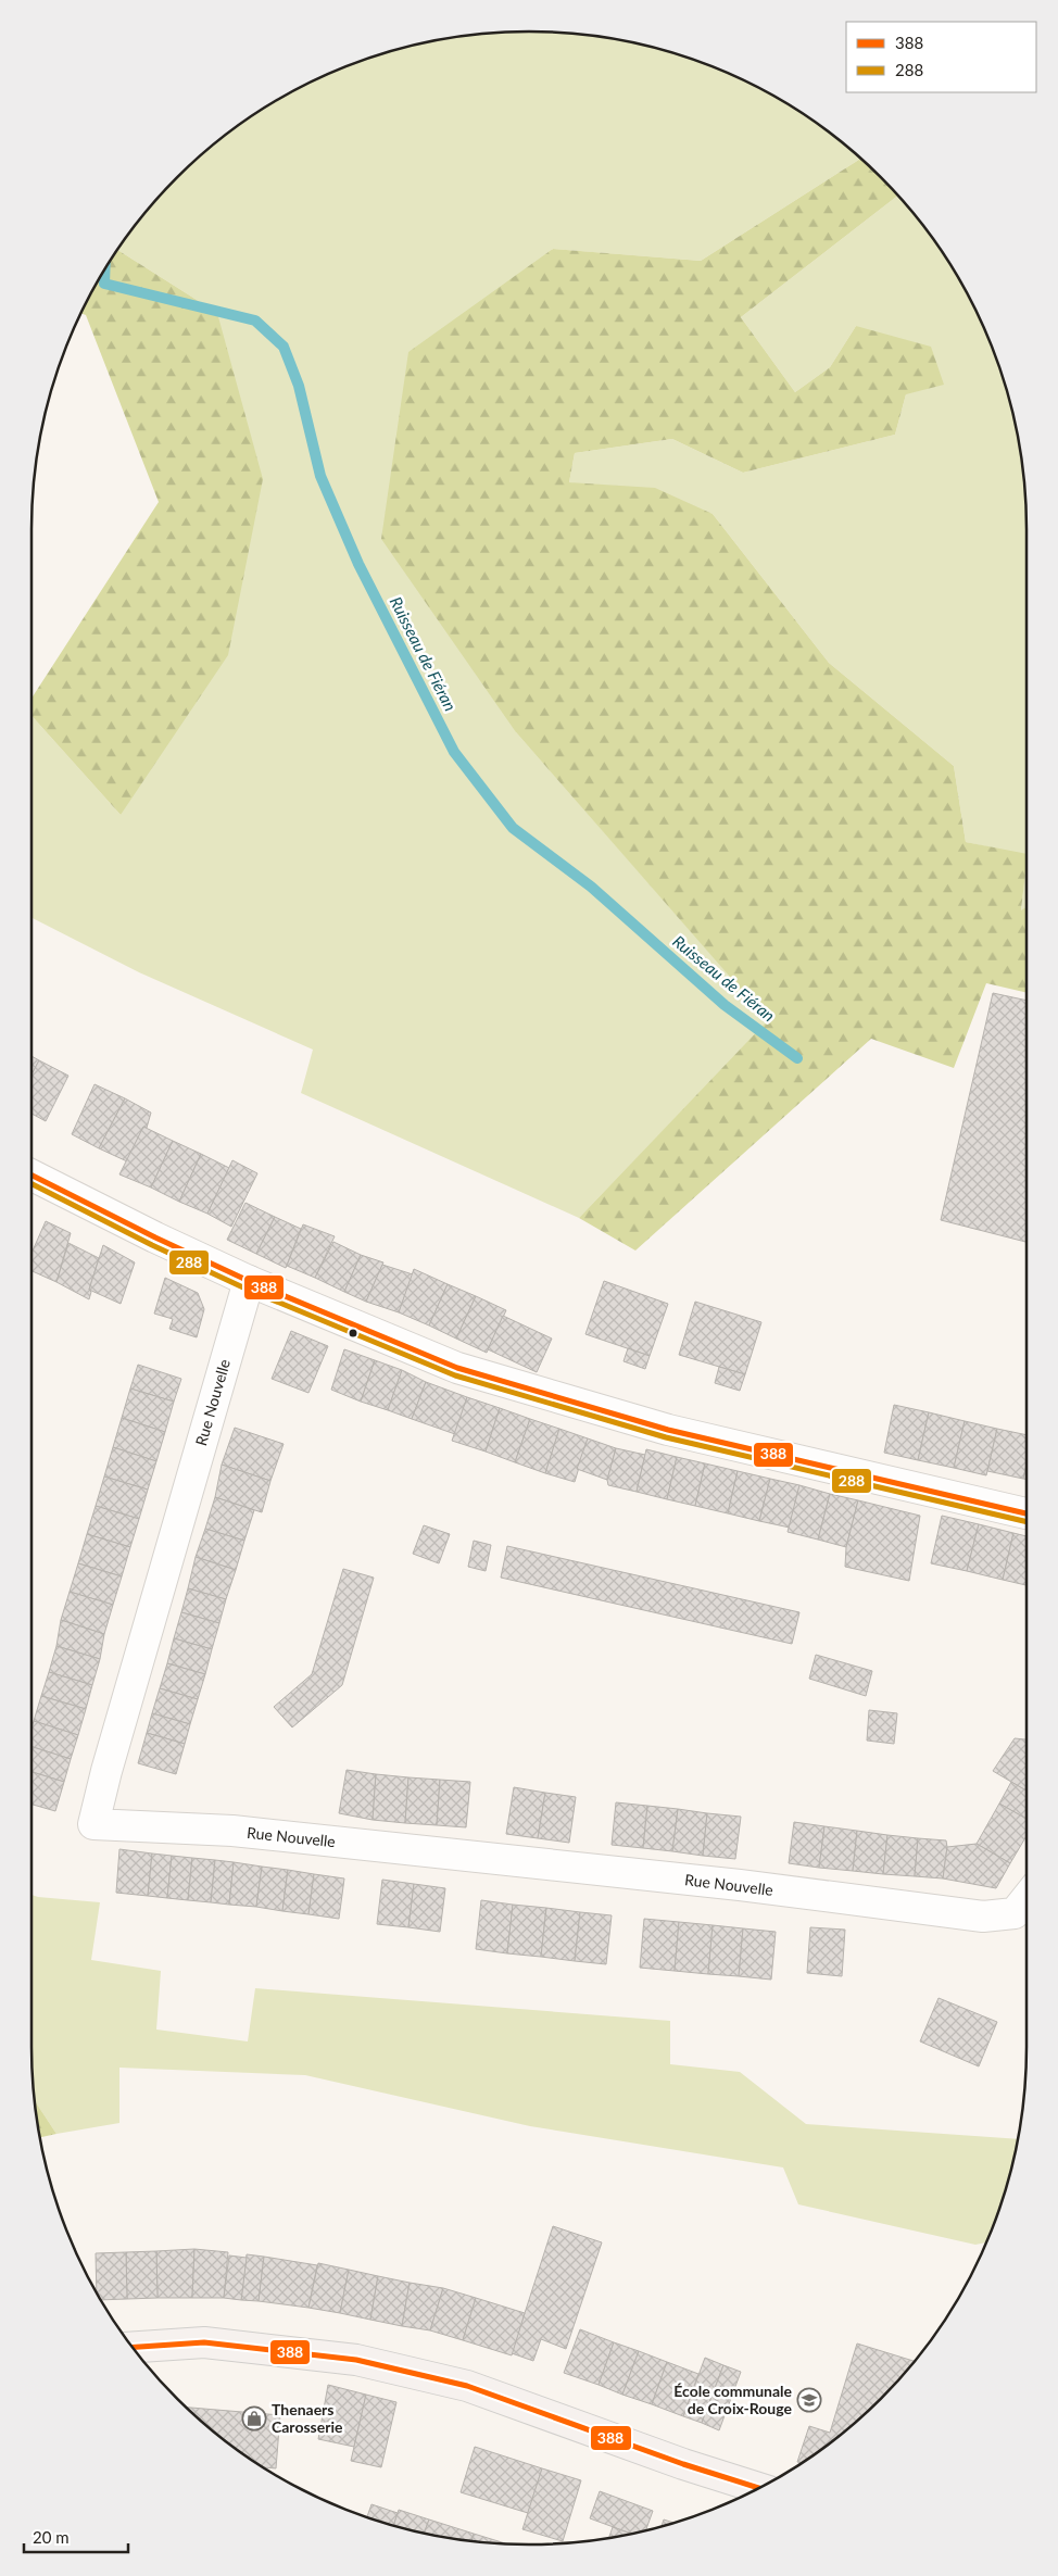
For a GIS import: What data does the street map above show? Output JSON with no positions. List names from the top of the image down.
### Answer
{
  "streets": {
    "street": ["Rue Nouvelle"]
  },
  "water": ["Ruisseau de Fiéran"],
  "places": {
    "school or university": ["École communale de Croix-Rouge"],
    "shop": ["Thenaers Carosserie"]
  },
  "lines": ["transit line 388", "transit line 288"],
  "legend": ["388", "288"],
  "scale_bar": "20 m"
}
